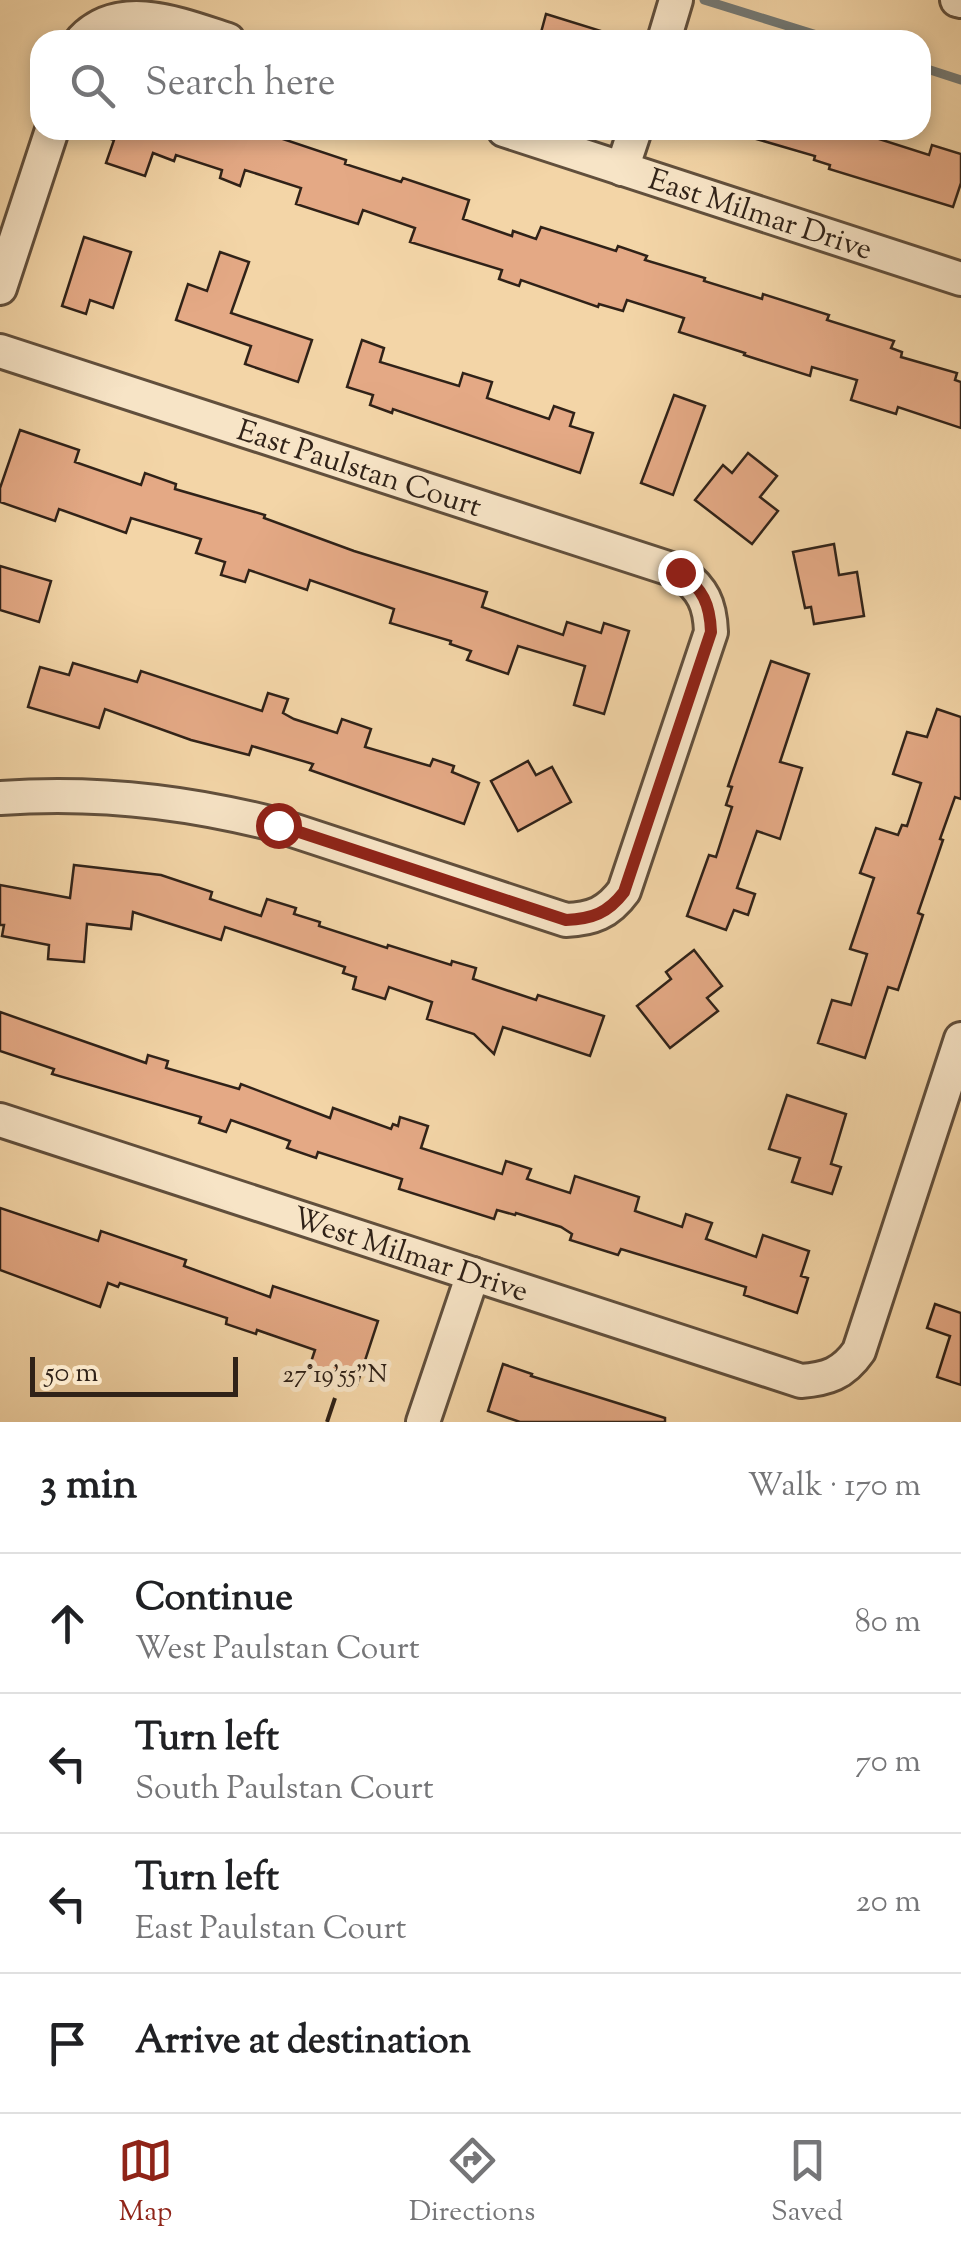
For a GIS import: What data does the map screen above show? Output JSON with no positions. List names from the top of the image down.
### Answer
{
  "streets": {
    "street": ["East Milmar Drive", "East Paulstan Court", "West Milmar Drive"]
  },
  "scale_bar": "50 m",
  "page": {
    "search": "Search here",
    "scale": "50 m",
    "heading": ["3 min", "Walk · 170 m"],
    "list": [
      ["Continue", "West Paulstan Court", "80 m"],
      ["Turn left", "South Paulstan Court", "70 m"],
      ["Turn left", "East Paulstan Court", "20 m"],
      "Arrive at destination"
    ],
    "nav": ["Map", "Directions", "Saved"]
  },
  "coordinates": ["27°19'55\"N"]
}
